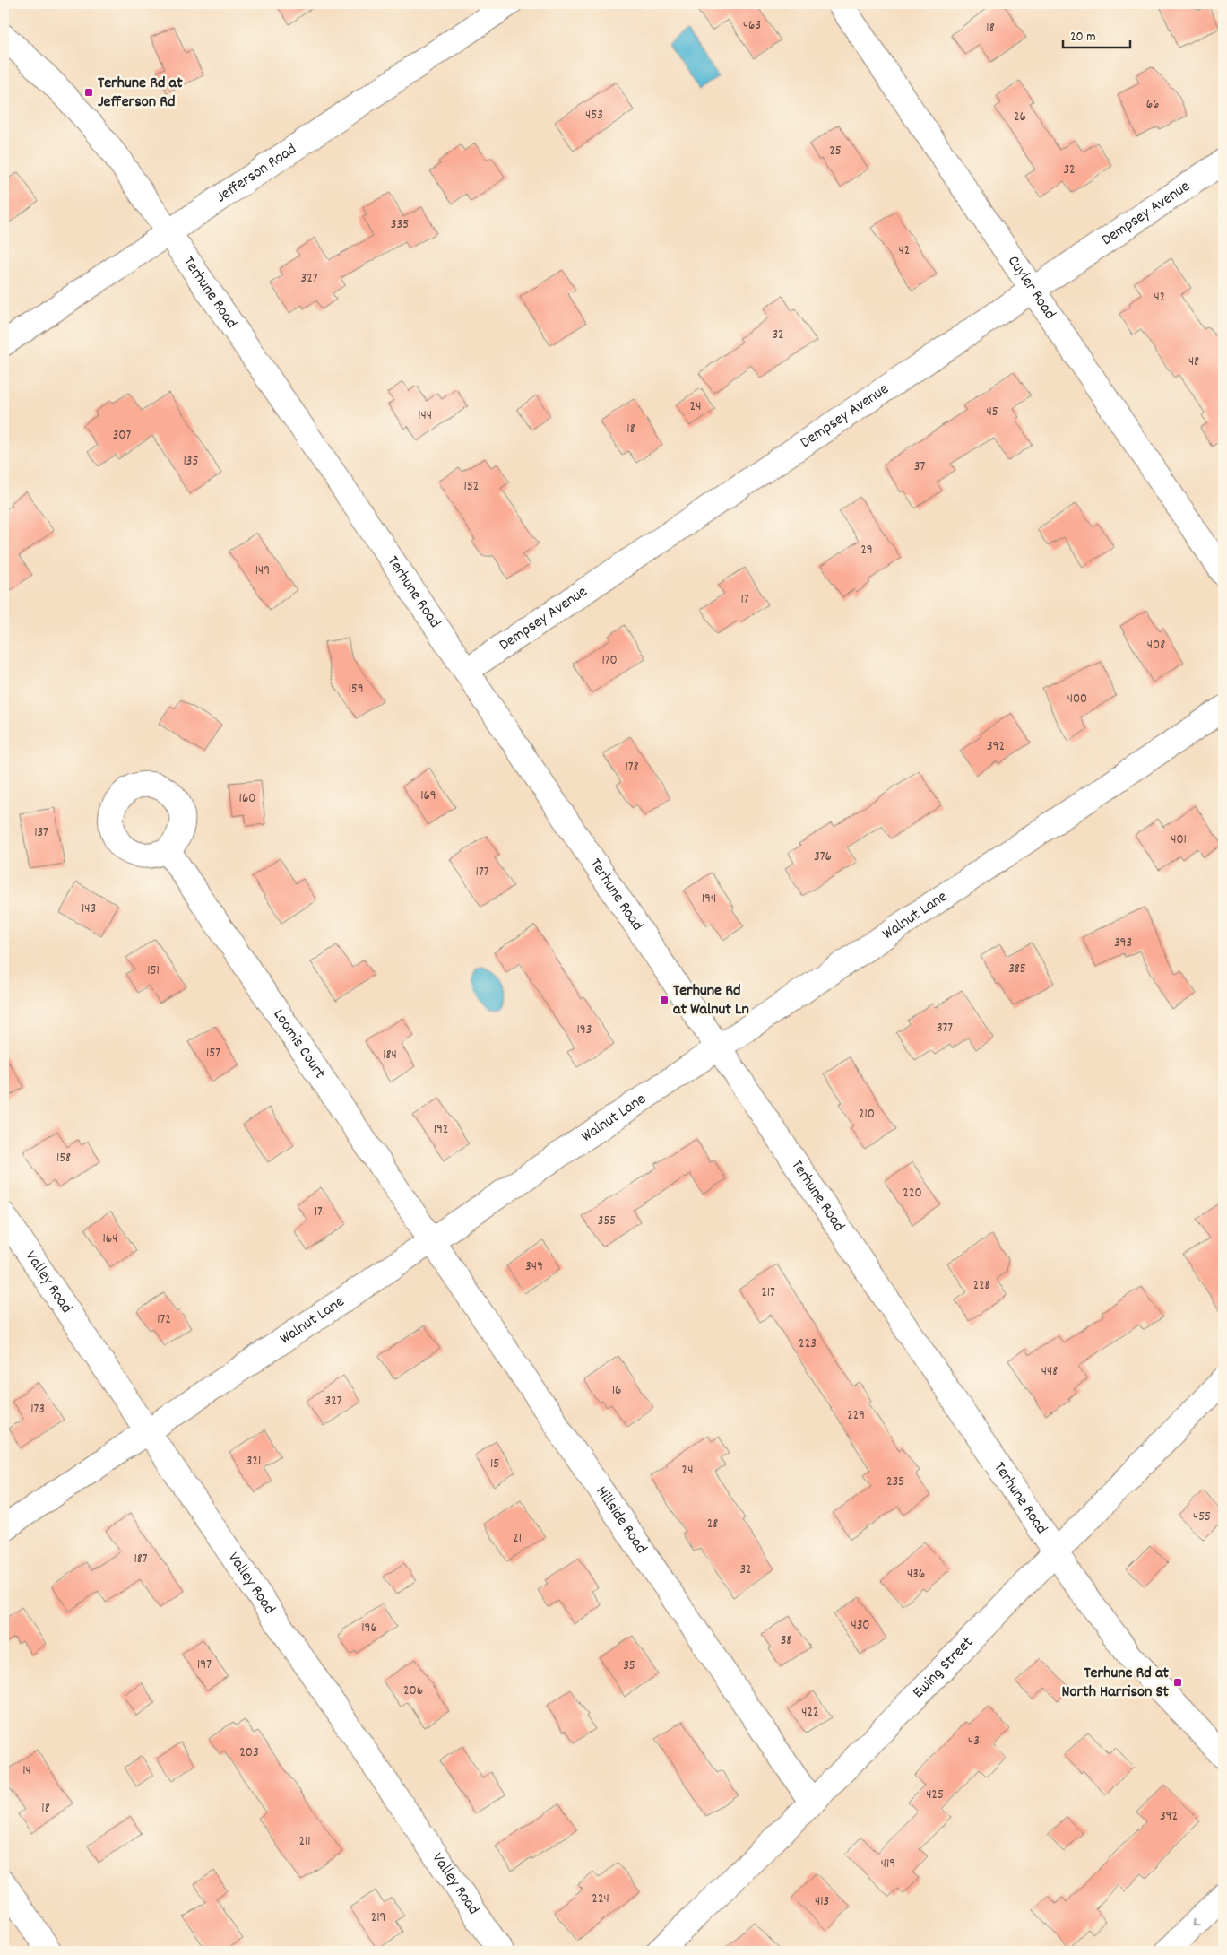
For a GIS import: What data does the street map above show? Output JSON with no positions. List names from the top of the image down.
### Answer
{
  "streets": {
    "street": [
      "Jefferson Road",
      "Dempsey Avenue",
      "Cuyler Road",
      "Terhune Road",
      "Walnut Lane",
      "Loomis Court",
      "Valley Road",
      "Hillside Road",
      "Ewing Street"
    ]
  },
  "crossings": [
    ["Jefferson Road", "Terhune Road"],
    ["Dempsey Avenue", "Cuyler Road"],
    ["Dempsey Avenue", "Terhune Road"],
    ["Terhune Road", "Walnut Lane"],
    ["Terhune Road", "Ewing Street"],
    ["Walnut Lane", "Loomis Court"],
    ["Walnut Lane", "Valley Road"],
    ["Walnut Lane", "Hillside Road"],
    ["Loomis Court", "Hillside Road"],
    ["Hillside Road", "Ewing Street"]
  ],
  "places": {
    "transit": ["Terhune Rd at Jefferson Rd", "Terhune Rd at Walnut Ln", "Terhune Rd at North Harrison St"]
  },
  "house_numbers": [
    "463",
    "18",
    "66",
    "453",
    "26",
    "25",
    "32",
    "335",
    "42",
    "327",
    "42",
    "32",
    "48",
    "24",
    "45",
    "144",
    "18",
    "307",
    "135",
    "37",
    "152",
    "29",
    "149",
    "17",
    "408",
    "170",
    "159",
    "400",
    "392",
    "178",
    "169",
    "160",
    "137",
    "401",
    "376",
    "177",
    "194",
    "143",
    "393",
    "385",
    "151",
    "377",
    "193",
    "157",
    "184",
    "210",
    "192",
    "158",
    "220",
    "171",
    "355",
    "164",
    "349",
    "228",
    "217",
    "172",
    "223",
    "448",
    "16",
    "327",
    "173",
    "229",
    "321",
    "15",
    "24",
    "235",
    "455",
    "28",
    "21",
    "187",
    "32",
    "436",
    "430",
    "196",
    "38",
    "197",
    "35",
    "206",
    "422",
    "431",
    "203",
    "14",
    "425",
    "18",
    "392",
    "211",
    "419",
    "224",
    "413",
    "219"
  ],
  "scale_bar": "20 m"
}
